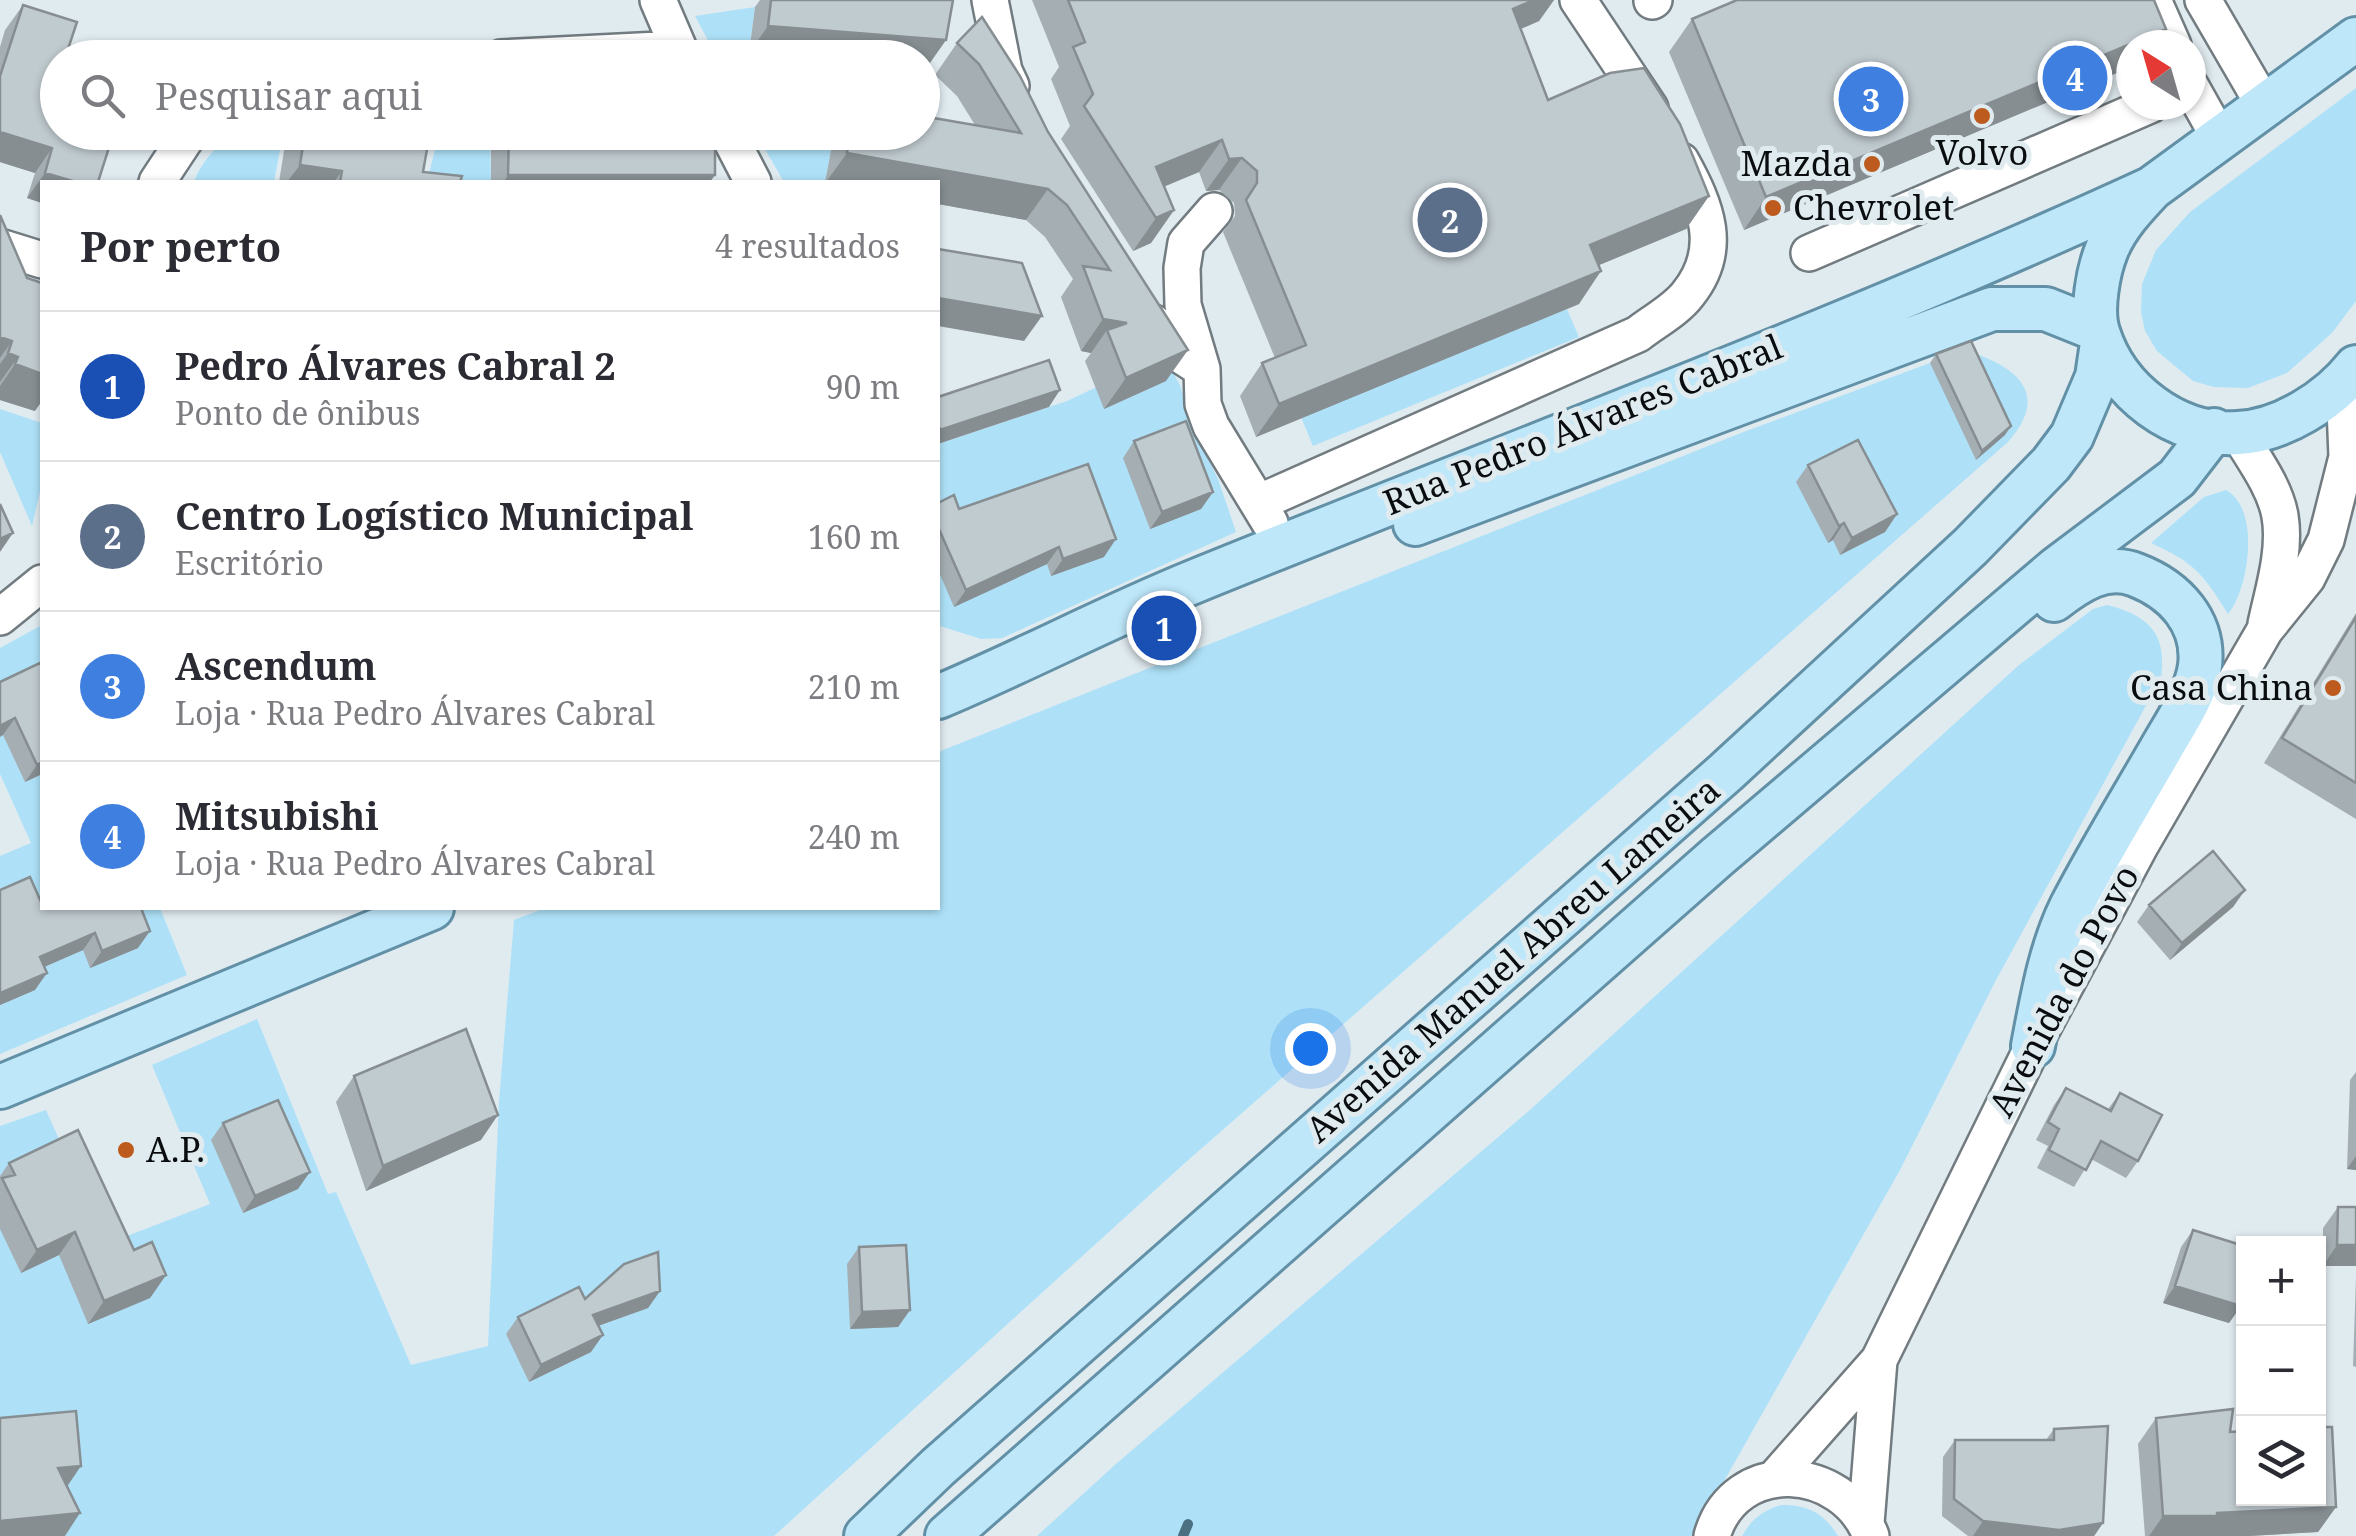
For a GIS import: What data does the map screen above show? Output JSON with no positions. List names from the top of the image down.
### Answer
{
  "streets": {
    "main road": ["Rua Pedro Álvares Cabral", "Avenida Manuel Abreu Lameira"],
    "street": ["Avenida do Povo"]
  },
  "crossings": [
    ["Rua Pedro Álvares Cabral", "Avenida Manuel Abreu Lameira"],
    ["Avenida Manuel Abreu Lameira", "Avenida do Povo"]
  ],
  "places": [
    "Volvo",
    "Mazda",
    "Chevrolet",
    "Casa China",
    "A.P."
  ],
  "north": "top left",
  "page": {
    "search": "Pesquisar aqui",
    "pins": [
      "4",
      "3",
      "2",
      "1"
    ],
    "heading": ["Por perto", "4 resultados"],
    "list": [
      {
        "mark": "1",
        "name": "Pedro Álvares Cabral 2",
        "note": "Ponto de ônibus",
        "value": "90 m"
      },
      {
        "mark": "2",
        "name": "Centro Logístico Municipal",
        "note": "Escritório",
        "value": "160 m"
      },
      {
        "mark": "3",
        "name": "Ascendum",
        "note": "Loja · Rua Pedro Álvares Cabral",
        "value": "210 m"
      },
      {
        "mark": "4",
        "name": "Mitsubishi",
        "note": "Loja · Rua Pedro Álvares Cabral",
        "value": "240 m"
      }
    ],
    "map_buttons": ["+", "−"]
  }
}
